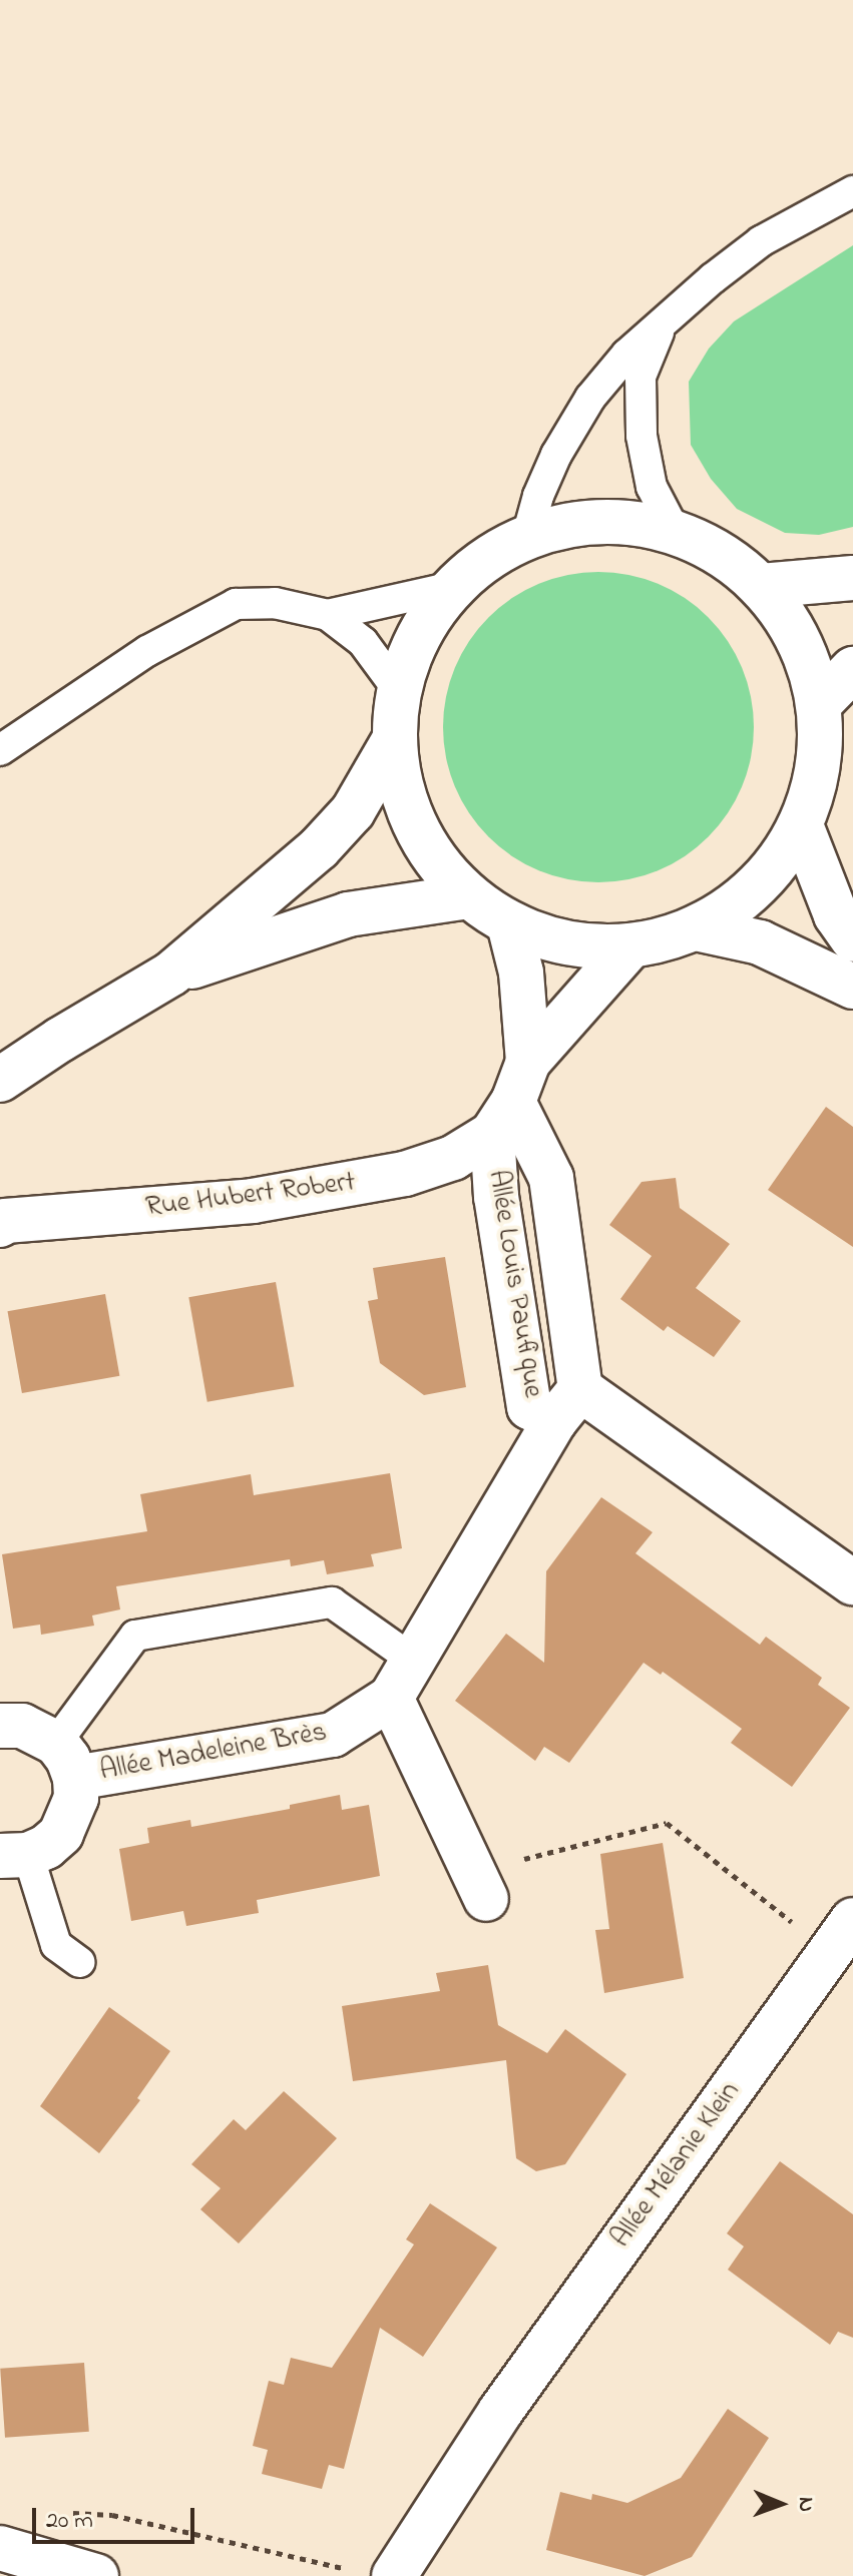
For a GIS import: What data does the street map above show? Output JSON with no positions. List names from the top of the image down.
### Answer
{
  "streets": {
    "street": [
      "Rue Hubert Robert",
      "Allée Louis Paufique",
      "Allée Madeleine Brès",
      "Allée Mélanie Klein"
    ]
  },
  "crossings": [
    ["Rue Hubert Robert", "Allée Louis Paufique"],
    ["Allée Louis Paufique", "Allée Madeleine Brès"]
  ],
  "scale_bar": "20 m",
  "north": "right"
}
